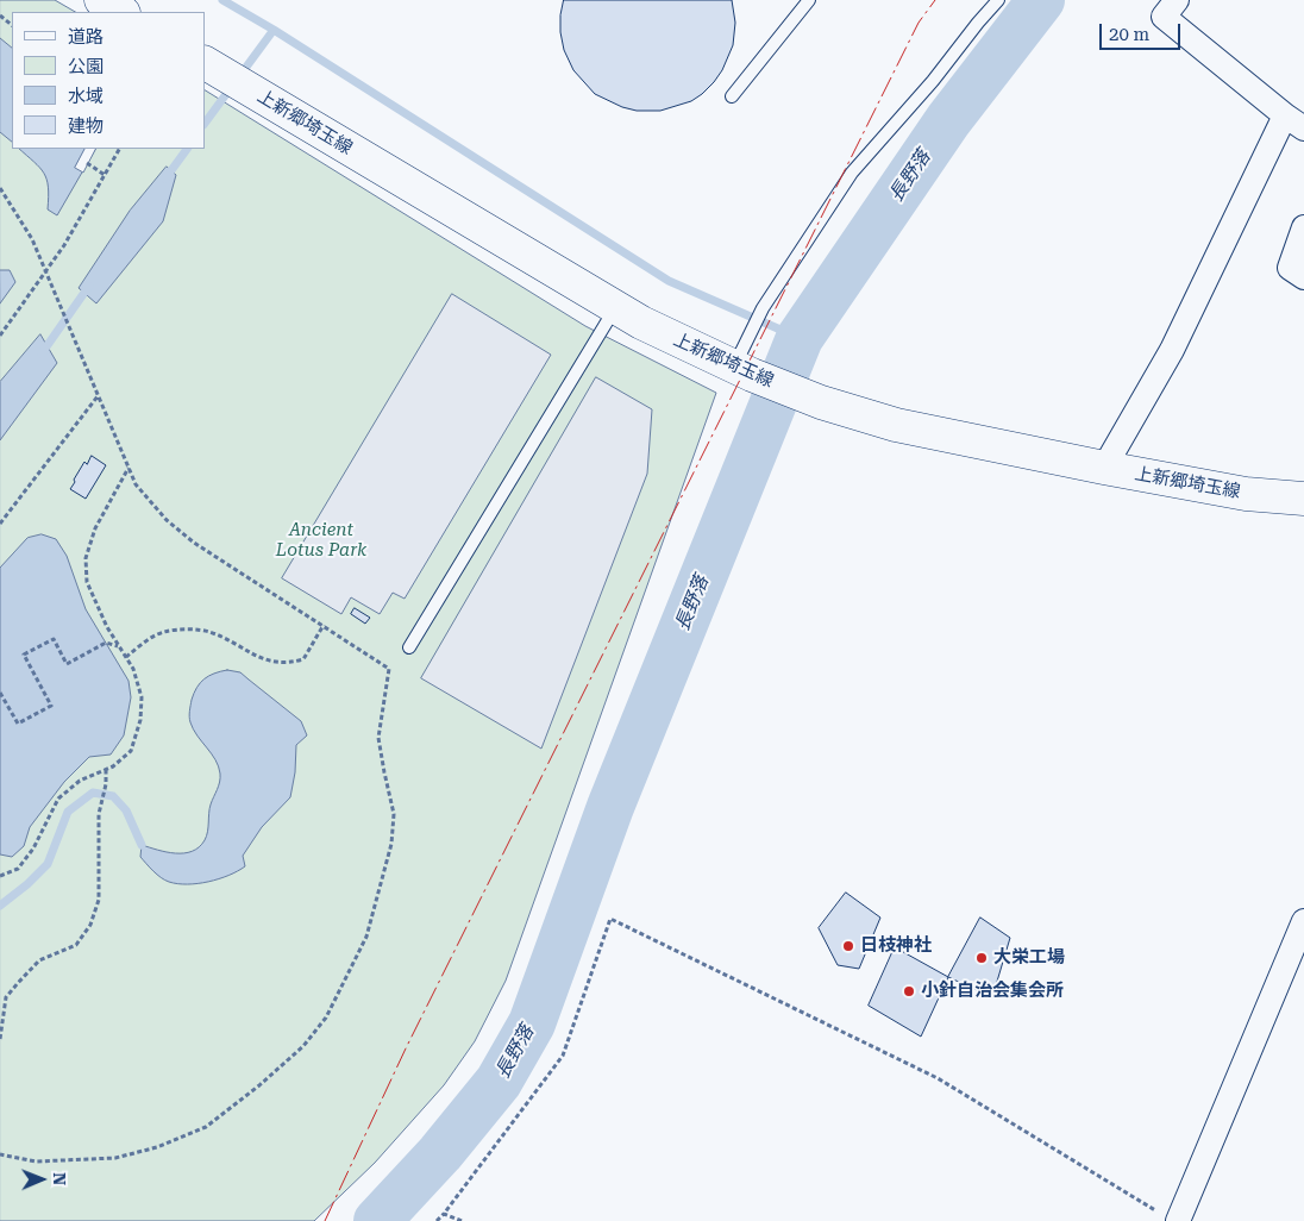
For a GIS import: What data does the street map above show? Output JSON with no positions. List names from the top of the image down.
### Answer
{
  "streets": {
    "main road": ["上新郷埼玉線"]
  },
  "water": ["長野落"],
  "parks": ["Ancient Lotus Park"],
  "places": ["日枝神社", "大栄工場", "小針自治会集会所"],
  "legend": [
    "道路",
    "公園",
    "水域",
    "建物"
  ],
  "scale_bar": "20 m",
  "north": "right"
}
